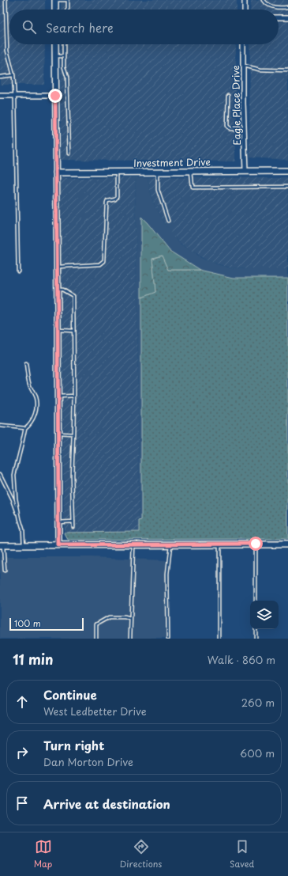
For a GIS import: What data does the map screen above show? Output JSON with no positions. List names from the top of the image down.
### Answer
{
  "streets": {
    "street": ["Eagle Place Drive", "Investment Drive"]
  },
  "crossings": [
    ["Eagle Place Drive", "Investment Drive"]
  ],
  "scale_bar": "100 m",
  "page": {
    "search": "Search here",
    "scale": "100 m",
    "heading": ["11 min", "Walk · 860 m"],
    "list": [
      ["Continue", "West Ledbetter Drive", "260 m"],
      ["Turn right", "Dan Morton Drive", "600 m"],
      "Arrive at destination"
    ],
    "nav": ["Map", "Directions", "Saved"]
  }
}
